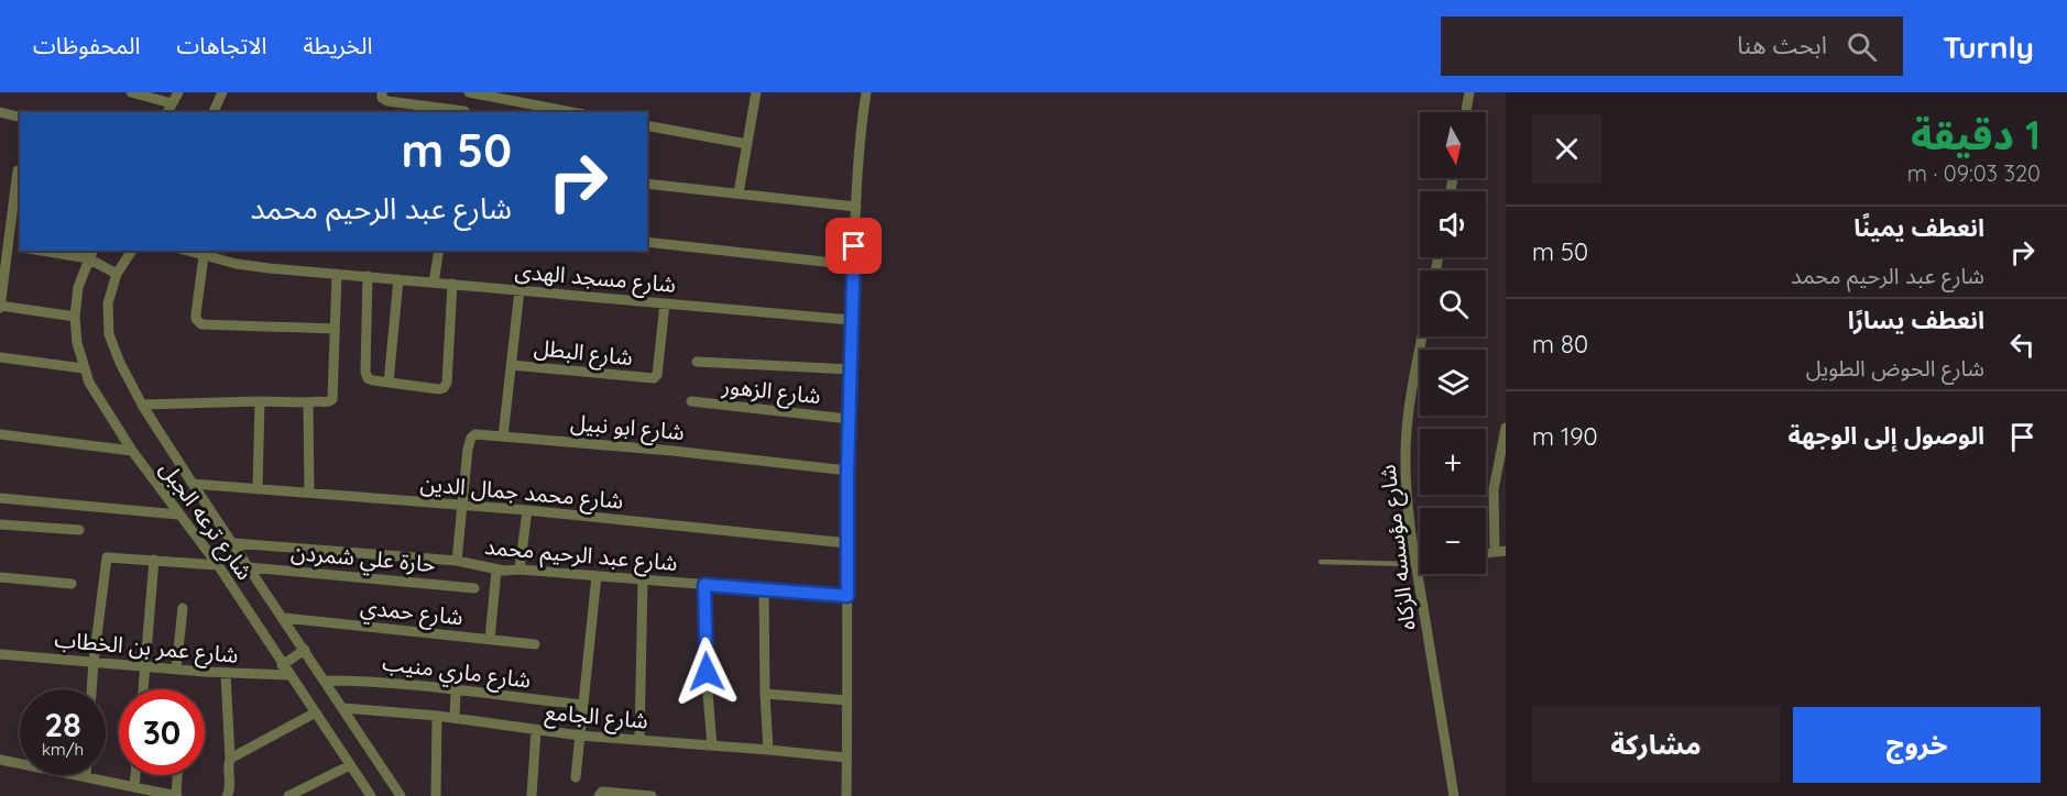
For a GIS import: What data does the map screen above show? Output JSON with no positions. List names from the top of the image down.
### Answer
{
  "streets": {
    "street": [
      "شارع مسجد الهدى",
      "شارع البطل",
      "شارع الزهور",
      "شارع ابو نبيل",
      "شارع محمد جمال الدين",
      "شارع ترعه الجبل",
      "شارع مؤسسه الزكاه",
      "شارع عبد الرحيم محمد",
      "حارة علي شمردن",
      "شارع حمدي",
      "شارع عمر بن الخطاب",
      "شارع ماري منيب",
      "شارع الجامع"
    ]
  },
  "crossings": [
    ["شارع مسجد الهدى", "شارع البطل"],
    ["شارع ابو نبيل", "شارع محمد جمال الدين"],
    ["شارع محمد جمال الدين", "شارع ترعه الجبل"],
    ["شارع ترعه الجبل", "شارع عبد الرحيم محمد"],
    ["شارع ترعه الجبل", "حارة علي شمردن"],
    ["شارع ترعه الجبل", "شارع حمدي"],
    ["شارع ترعه الجبل", "شارع عمر بن الخطاب"],
    ["شارع ترعه الجبل", "شارع ماري منيب"],
    ["شارع ترعه الجبل", "شارع الجامع"]
  ],
  "north": "bottom",
  "page": {
    "header": "Turnly",
    "search": "ابحث هنا",
    "nav": ["الخريطة", "الاتجاهات", "المحفوظات"],
    "heading": ["1 دقيقة", "320 m · 09:03"],
    "map_buttons": ["+", "−"],
    "turn": ["50 m", "شارع عبد الرحيم محمد"],
    "list": [
      {
        "name": "انعطف يمينًا",
        "note": "شارع عبد الرحيم محمد",
        "value": "50 m"
      },
      {
        "name": "انعطف يسارًا",
        "note": "شارع الحوض الطويل",
        "value": "80 m"
      },
      {
        "name": "الوصول إلى الوجهة",
        "value": "190 m"
      }
    ],
    "speed": "28 km/h",
    "limit": "30",
    "buttons": ["خروج", "مشاركة"]
  }
}
